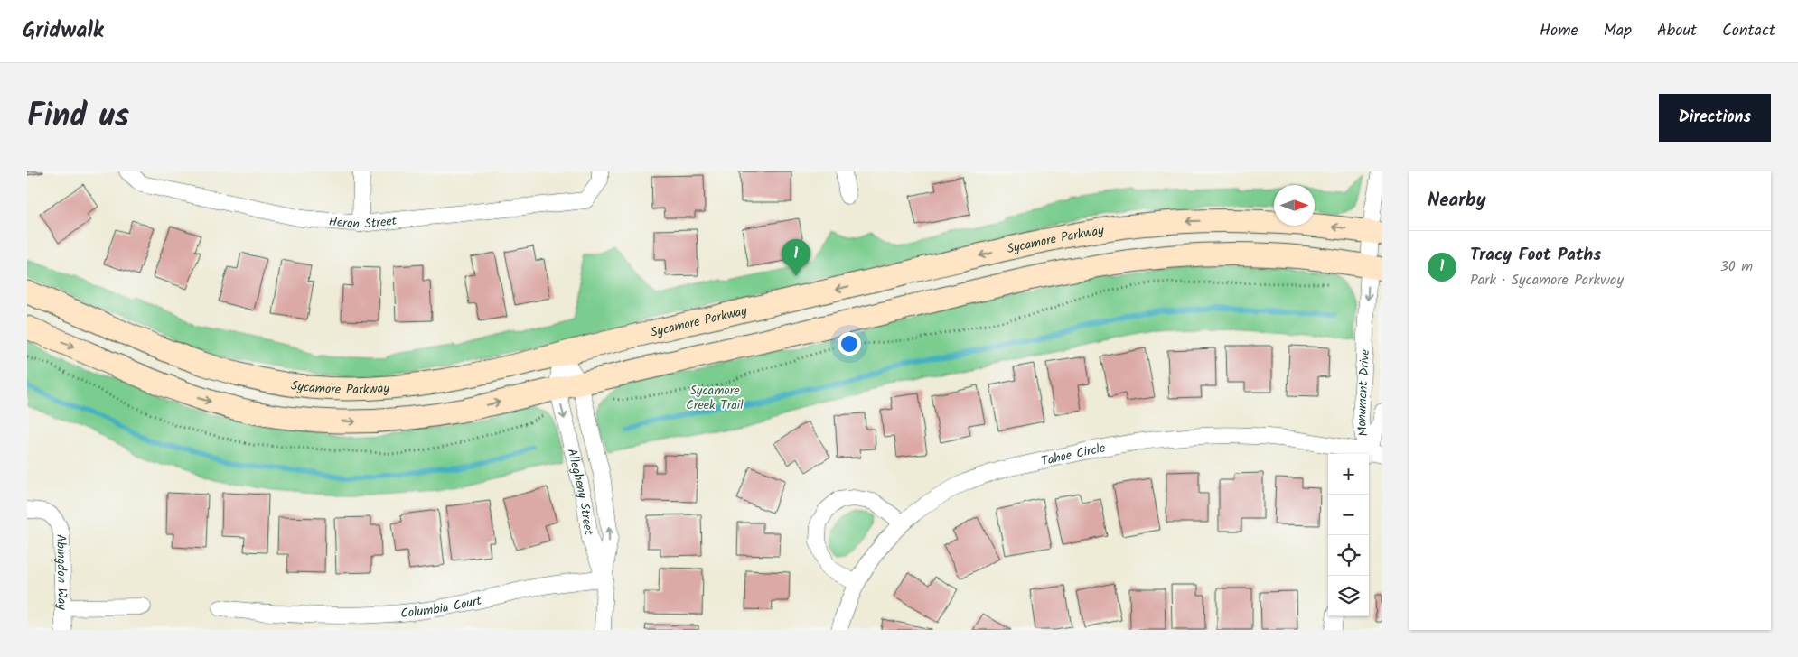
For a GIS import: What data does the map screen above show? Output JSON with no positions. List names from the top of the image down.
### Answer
{
  "streets": {
    "main road": ["Sycamore Parkway"],
    "street": [
      "Heron Street",
      "Monument Drive",
      "Tahoe Circle",
      "Allegheny Street",
      "Abingdon Way",
      "Columbia Court"
    ]
  },
  "crossings": [
    ["Sycamore Parkway", "Monument Drive"],
    ["Sycamore Parkway", "Allegheny Street"],
    ["Allegheny Street", "Columbia Court"]
  ],
  "one_way": ["Monument Drive"],
  "parks": ["Sycamore Creek Trail"],
  "north": "right",
  "page": {
    "header": "Gridwalk",
    "nav": [
      "Home",
      "Map",
      "About",
      "Contact"
    ],
    "title": "Find us",
    "buttons": "Directions",
    "heading": "Nearby",
    "list": [
      {
        "mark": "1",
        "name": "Tracy Foot Paths",
        "note": "Park · Sycamore Parkway",
        "value": "30 m"
      }
    ],
    "pins": "1",
    "map_buttons": ["+", "−"]
  }
}
